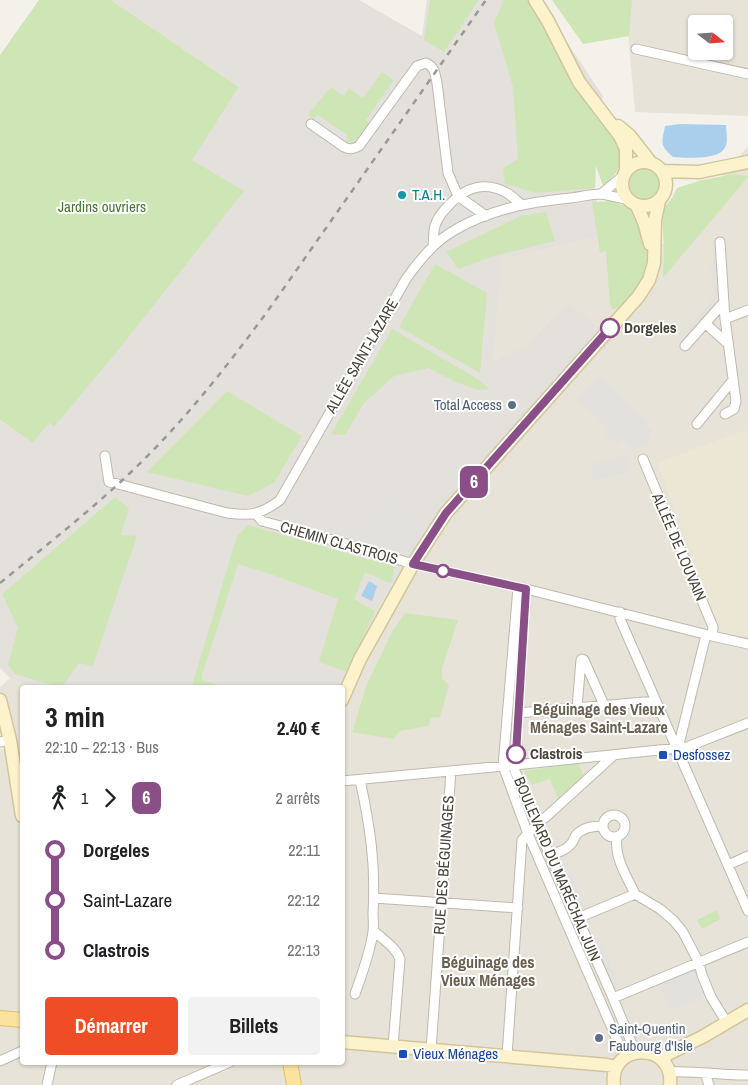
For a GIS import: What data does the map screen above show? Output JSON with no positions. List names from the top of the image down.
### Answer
{
  "streets": {
    "street": [
      "ALLÉE SAINT-LAZARE",
      "CHEMIN CLASTROIS",
      "ALLÉE DE LOUVAIN",
      "RUE DES BÉGUINAGES",
      "BOULEVARD DU MARÉCHAL JUIN"
    ]
  },
  "crossings": [
    ["ALLÉE SAINT-LAZARE", "CHEMIN CLASTROIS"],
    ["CHEMIN CLASTROIS", "ALLÉE DE LOUVAIN"],
    ["CHEMIN CLASTROIS", "BOULEVARD DU MARÉCHAL JUIN"]
  ],
  "districts": ["Béguinage des Vieux Ménages Saint-Lazare", "Béguinage des Vieux Ménages"],
  "parks": ["Jardins ouvriers"],
  "places": {
    "other": [
      "T.A.H.",
      "Dorgeles",
      "Total Access",
      "Clastrois",
      "Saint-Quentin Faubourg d'Isle"
    ],
    "transit": ["Desfossez", "Vieux Ménages"]
  },
  "lines": ["bus line 6"],
  "north": "right",
  "page": {
    "on_map": "6",
    "heading": ["3 min", "22:10 – 22:13 · Bus", "2.40 €"],
    "legs": ["1", "6", "2 arrêts"],
    "list": [
      {
        "name": "Dorgeles",
        "value": "22:11"
      },
      {
        "name": "Saint-Lazare",
        "value": "22:12"
      },
      {
        "name": "Clastrois",
        "value": "22:13"
      }
    ],
    "buttons": ["Démarrer", "Billets"]
  }
}
